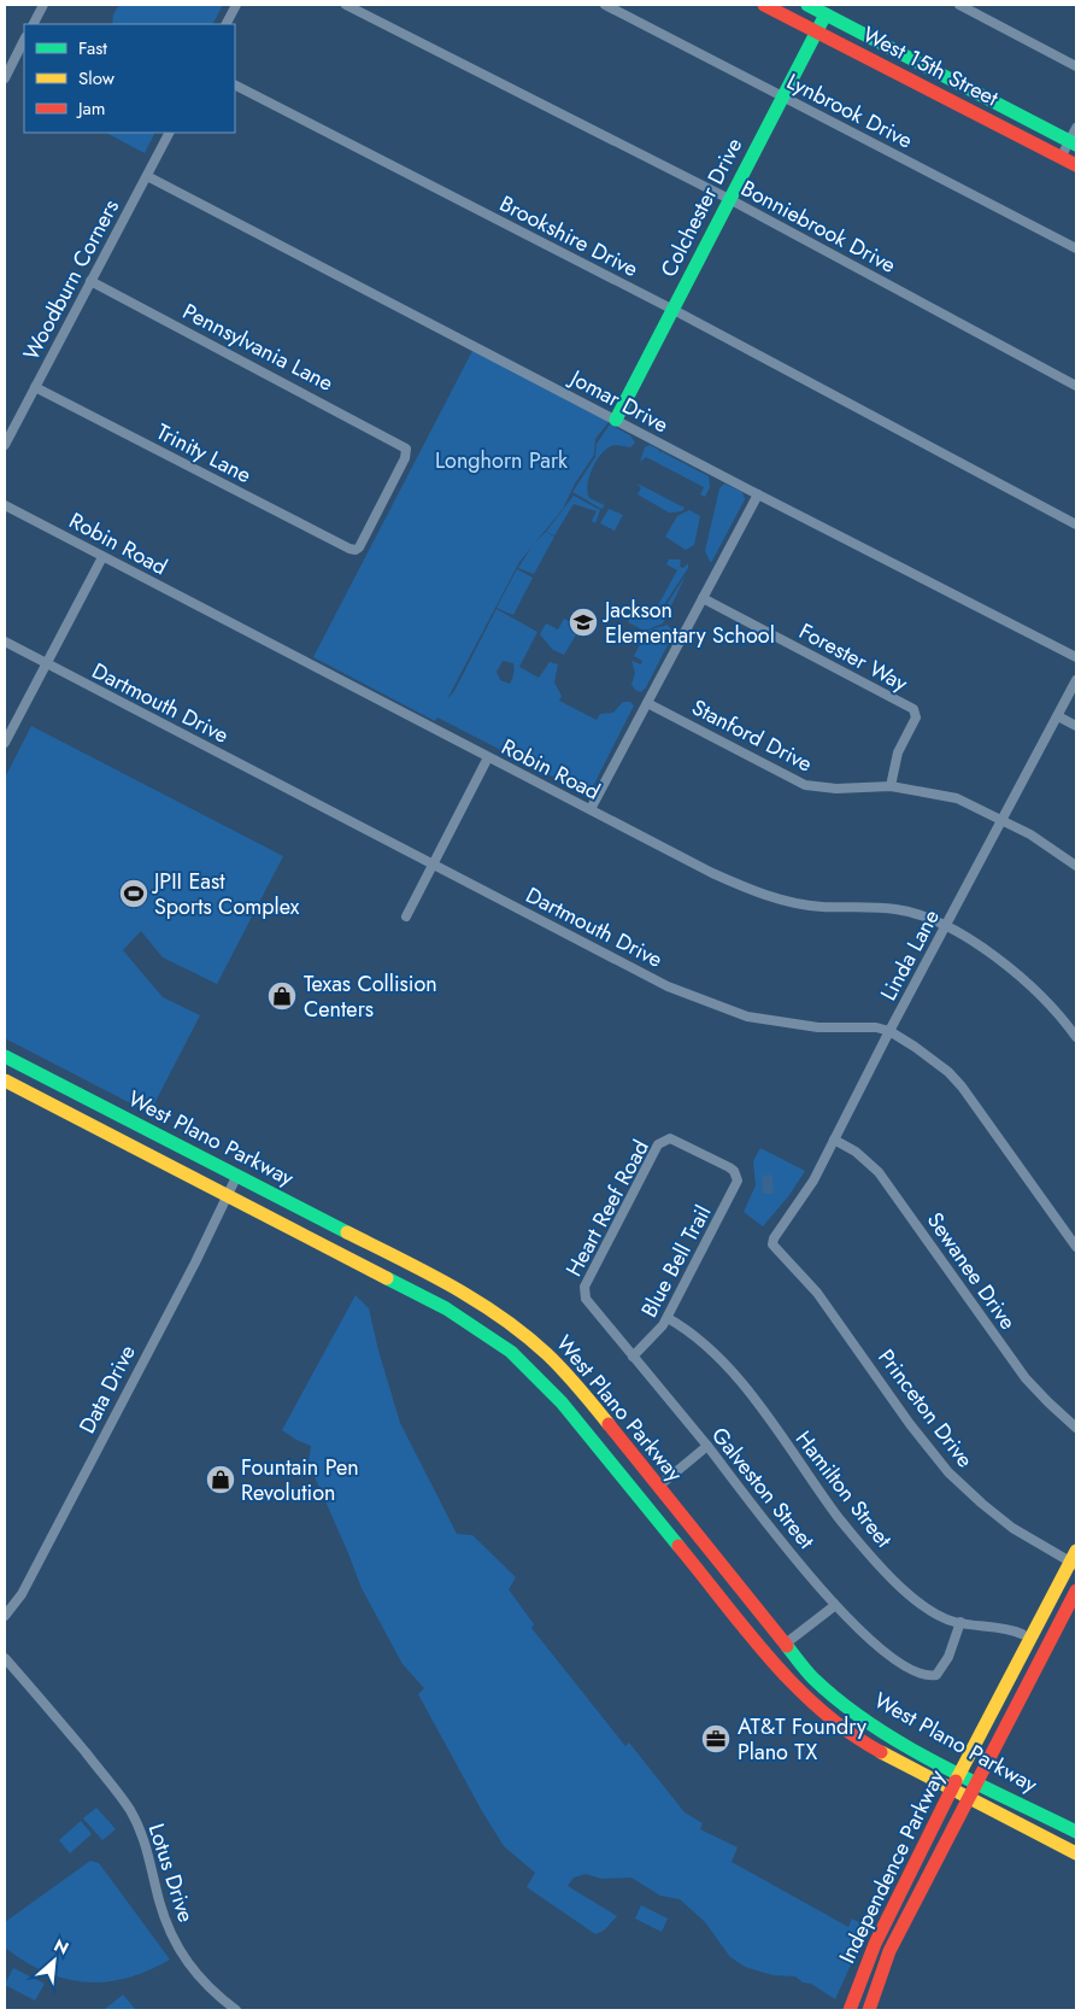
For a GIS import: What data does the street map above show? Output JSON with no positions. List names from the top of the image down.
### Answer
{
  "streets": {
    "main road": [
      "West 15th Street",
      "Colchester Drive",
      "West Plano Parkway",
      "Independence Parkway"
    ],
    "street": [
      "Lynbrook Drive",
      "Bonniebrook Drive",
      "Brookshire Drive",
      "Woodburn Corners",
      "Pennsylvania Lane",
      "Jomar Drive",
      "Trinity Lane",
      "Robin Road",
      "Forester Way",
      "Dartmouth Drive",
      "Stanford Drive",
      "Linda Lane",
      "Heart Reef Road",
      "Blue Bell Trail",
      "Sewanee Drive",
      "Data Drive",
      "Princeton Drive",
      "Galveston Street",
      "Hamilton Street",
      "Lotus Drive"
    ]
  },
  "crossings": [
    ["West 15th Street", "Colchester Drive"],
    ["Lynbrook Drive", "Colchester Drive"],
    ["Colchester Drive", "Bonniebrook Drive"],
    ["Colchester Drive", "Brookshire Drive"],
    ["Colchester Drive", "Jomar Drive"],
    ["Woodburn Corners", "Pennsylvania Lane"],
    ["Woodburn Corners", "Jomar Drive"],
    ["Woodburn Corners", "Trinity Lane"],
    ["Pennsylvania Lane", "Trinity Lane"],
    ["Robin Road", "Linda Lane"],
    ["Forester Way", "Stanford Drive"],
    ["Dartmouth Drive", "Linda Lane"],
    ["Stanford Drive", "Linda Lane"],
    ["Linda Lane", "Sewanee Drive"],
    ["Linda Lane", "Princeton Drive"],
    ["West Plano Parkway", "Data Drive"],
    ["West Plano Parkway", "Independence Parkway"],
    ["Heart Reef Road", "Blue Bell Trail"],
    ["Heart Reef Road", "Galveston Street"],
    ["Blue Bell Trail", "Galveston Street"],
    ["Blue Bell Trail", "Hamilton Street"],
    ["Princeton Drive", "Independence Parkway"],
    ["Galveston Street", "Hamilton Street"]
  ],
  "parks": ["Longhorn Park"],
  "places": {
    "school or university": ["Jackson Elementary School"],
    "sports": ["JPII East Sports Complex"],
    "shop": ["Texas Collision Centers", "Fountain Pen Revolution"],
    "office": ["AT&T Foundry Plano TX"]
  },
  "legend": ["Fast", "Slow", "Jam"],
  "north": "top right"
}
